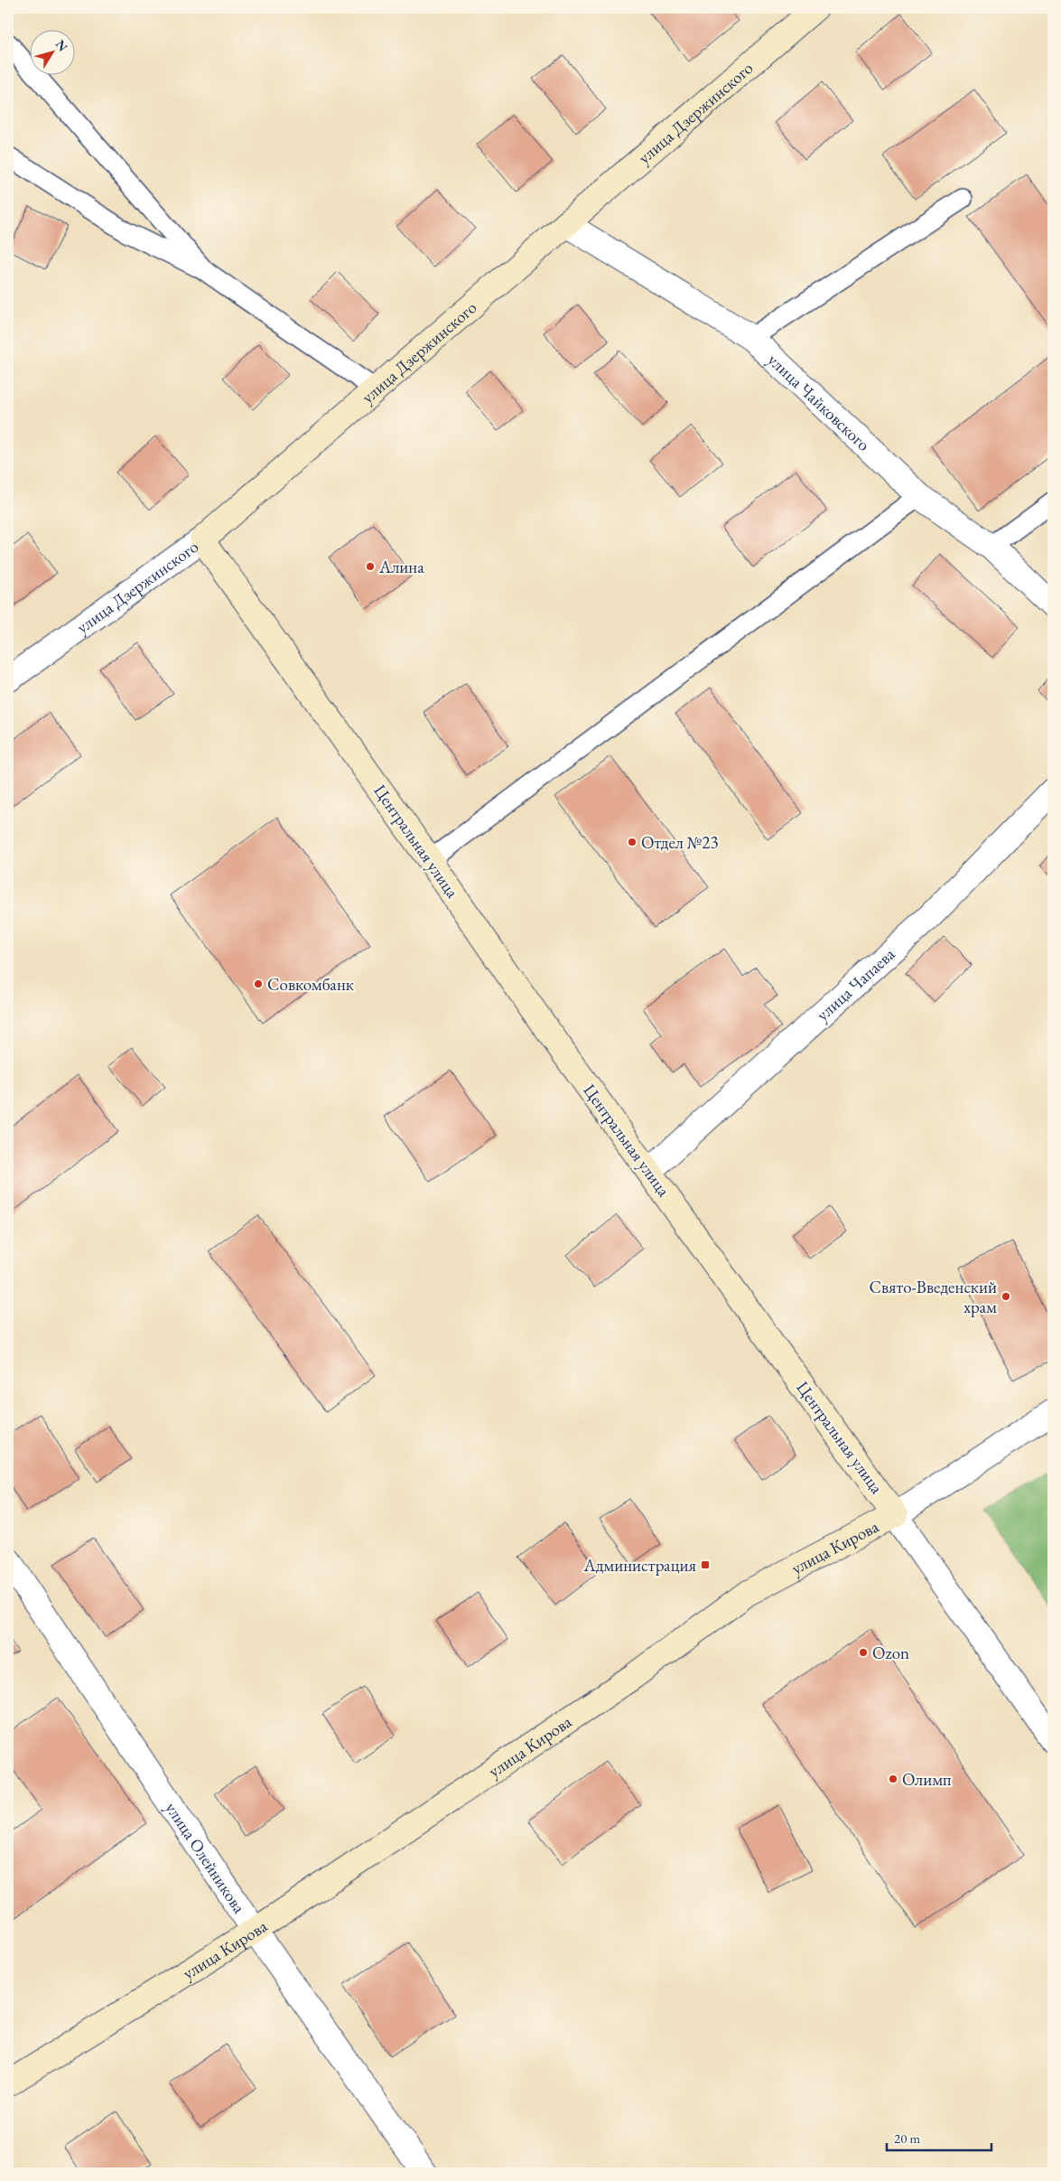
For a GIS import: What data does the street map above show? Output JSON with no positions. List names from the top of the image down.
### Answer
{
  "streets": {
    "street": [
      "улица Дзержинского",
      "улица Чайковского",
      "Центральная улица",
      "улица Чапаева",
      "улица Кирова",
      "улица Олейникова"
    ]
  },
  "crossings": [
    ["улица Дзержинского", "улица Чайковского"],
    ["улица Дзержинского", "Центральная улица"],
    ["Центральная улица", "улица Чапаева"],
    ["Центральная улица", "улица Кирова"],
    ["улица Кирова", "улица Олейникова"]
  ],
  "places": {
    "other": [
      "Алина",
      "Отдел №23",
      "Совкомбанк",
      "Свято-Введенский храм",
      "Ozon",
      "Олимп"
    ],
    "transit": ["Администрация"]
  },
  "scale_bar": "20 m",
  "north": "top right"
}
